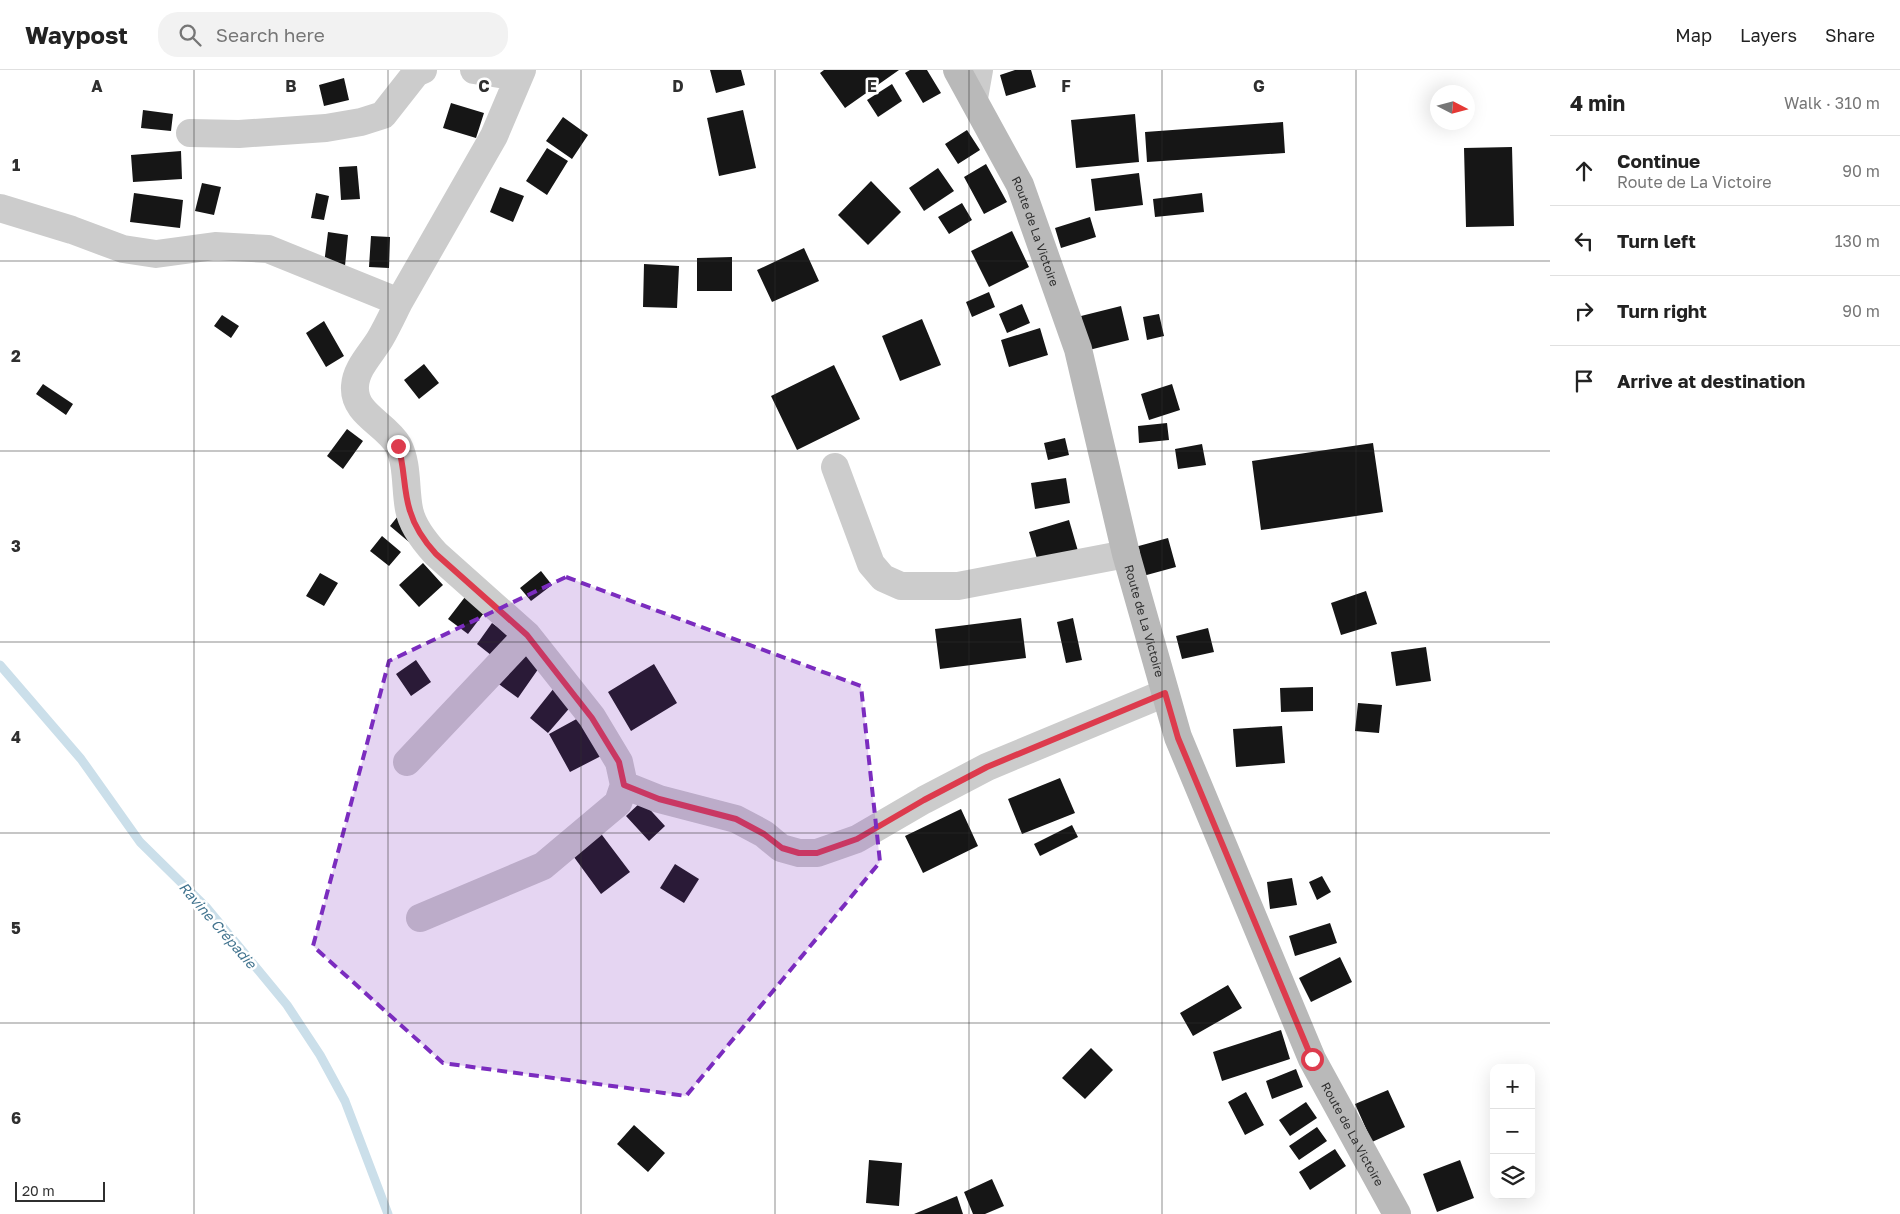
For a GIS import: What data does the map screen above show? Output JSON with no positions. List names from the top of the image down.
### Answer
{
  "streets": {
    "street": ["Route de La Victoire"]
  },
  "water": ["Ravine Crépadie"],
  "scale_bar": "20 m",
  "north": "right",
  "page": {
    "header": "Waypost",
    "search": "Search here",
    "nav": ["Map", "Layers", "Share"],
    "heading": ["4 min", "Walk · 310 m"],
    "list": [
      ["Continue", "Route de La Victoire", "90 m"],
      ["Turn left", "130 m"],
      ["Turn right", "90 m"],
      "Arrive at destination"
    ],
    "map_buttons": ["+", "−"],
    "scale": "20 m"
  },
  "grid": {
    "columns": [
      "A",
      "B",
      "C",
      "D",
      "E",
      "F",
      "G"
    ],
    "rows": [
      "1",
      "2",
      "3",
      "4",
      "5",
      "6"
    ]
  }
}
